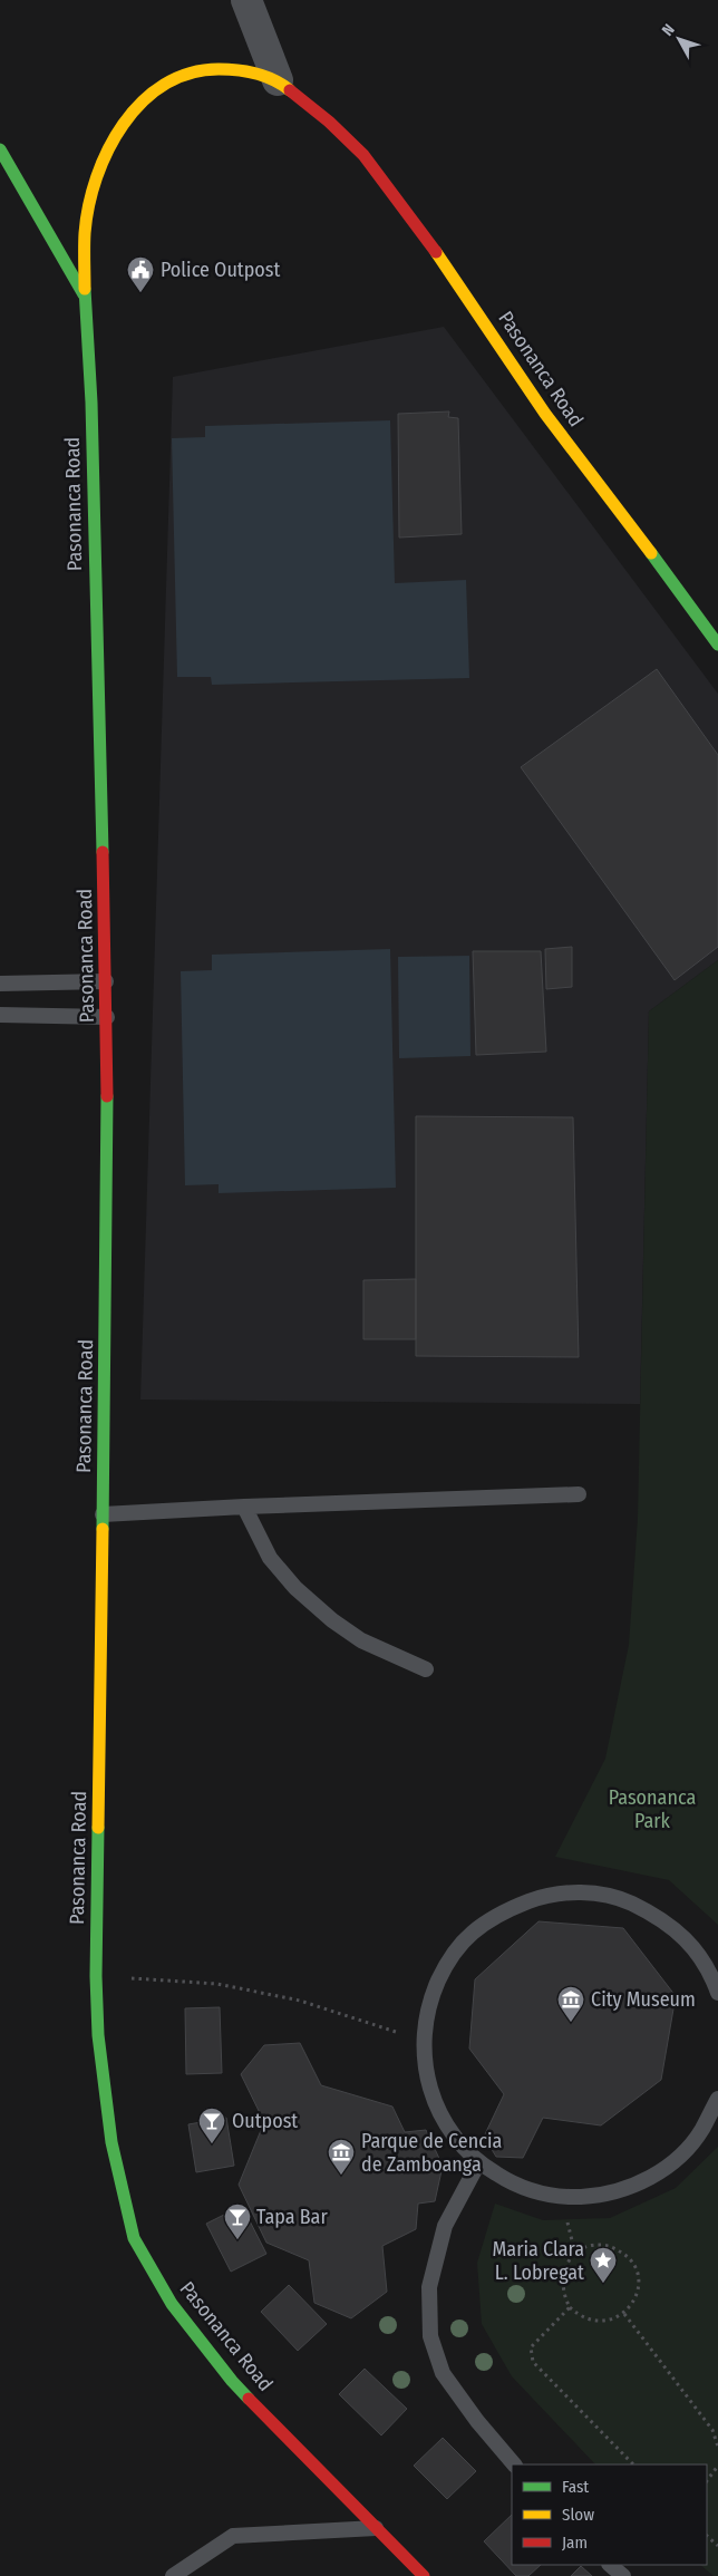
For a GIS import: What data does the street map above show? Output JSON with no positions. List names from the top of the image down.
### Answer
{
  "streets": {
    "street": ["Pasonanca Road"]
  },
  "parks": ["Pasonanca Park"],
  "places": {
    "public building": ["Police Outpost"],
    "museum": ["City Museum", "Parque de Cencia de Zamboanga"],
    "bar": ["Outpost", "Tapa Bar"],
    "place": ["Maria Clara L. Lobregat"]
  },
  "legend": ["Fast", "Slow", "Jam"],
  "north": "top left"
}
